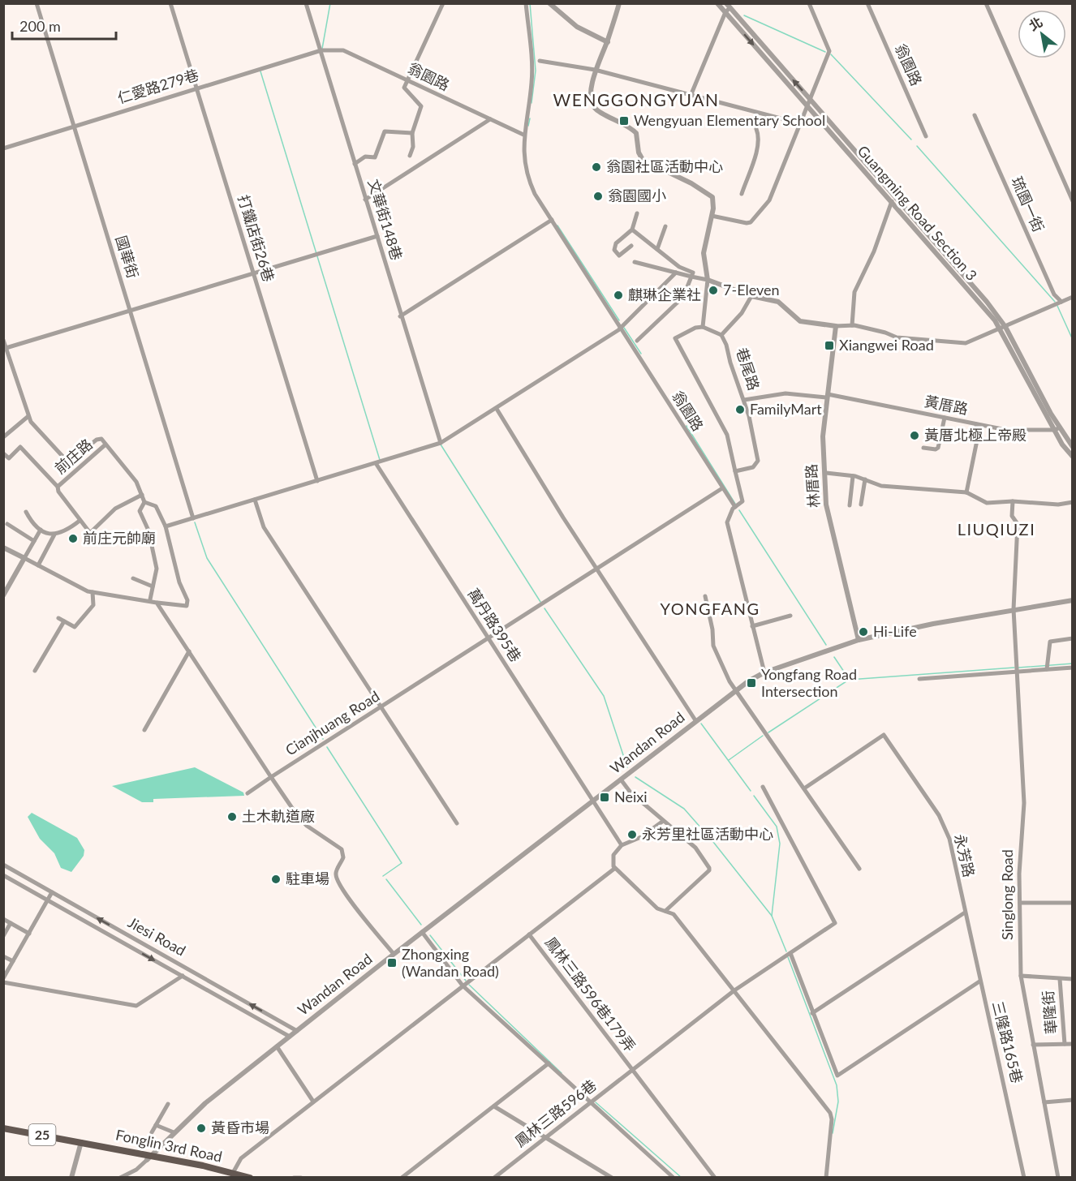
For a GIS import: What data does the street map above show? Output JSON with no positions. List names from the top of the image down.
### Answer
{
  "streets": {
    "main road": ["25", "Fonglin 3rd Road"],
    "street": [
      "翁園路",
      "仁愛路279巷",
      "琉園一街",
      "Guangming Road Section 3",
      "文華街148巷",
      "打鐵店街26巷",
      "國華街",
      "巷尾路",
      "黃厝路",
      "前庄路",
      "林厝路",
      "萬丹路395巷",
      "Cianjhuang Road",
      "Wandan Road",
      "永芳路",
      "Singlong Road",
      "Jiesi Road",
      "鳳林三路596巷179弄",
      "華隆街",
      "三隆路165巷",
      "鳳林三路596巷"
    ]
  },
  "crossings": [
    ["翁園路", "仁愛路279巷"],
    ["翁園路", "文華街148巷"],
    ["翁園路", "巷尾路"],
    ["翁園路", "Cianjhuang Road"],
    ["仁愛路279巷", "文華街148巷"],
    ["仁愛路279巷", "打鐵店街26巷"],
    ["仁愛路279巷", "國華街"],
    ["Guangming Road Section 3", "黃厝路"],
    ["巷尾路", "黃厝路"],
    ["黃厝路", "林厝路"],
    ["林厝路", "Wandan Road"],
    ["萬丹路395巷", "Cianjhuang Road"],
    ["萬丹路395巷", "Wandan Road"],
    ["Wandan Road", "Singlong Road"],
    ["Wandan Road", "Jiesi Road"],
    ["永芳路", "三隆路165巷"],
    ["鳳林三路596巷179弄", "鳳林三路596巷"],
    ["25", "Fonglin 3rd Road"]
  ],
  "districts": ["WENGGONGYUAN", "LIUQIUZI", "YONGFANG"],
  "places": {
    "transit": [
      "Wengyuan Elementary School",
      "Xiangwei Road",
      "Yongfang Road Intersection",
      "Neixi",
      "Zhongxing (Wandan Road)"
    ],
    "other": [
      "翁園社區活動中心",
      "翁園國小",
      "7-Eleven",
      "麒琳企業社",
      "FamilyMart",
      "黃厝北極上帝殿",
      "前庄元帥廟",
      "Hi-Life",
      "土木軌道廠",
      "永芳里社區活動中心",
      "駐車場",
      "黃昏市場"
    ]
  },
  "scale_bar": "200 m",
  "north": "top left"
}
